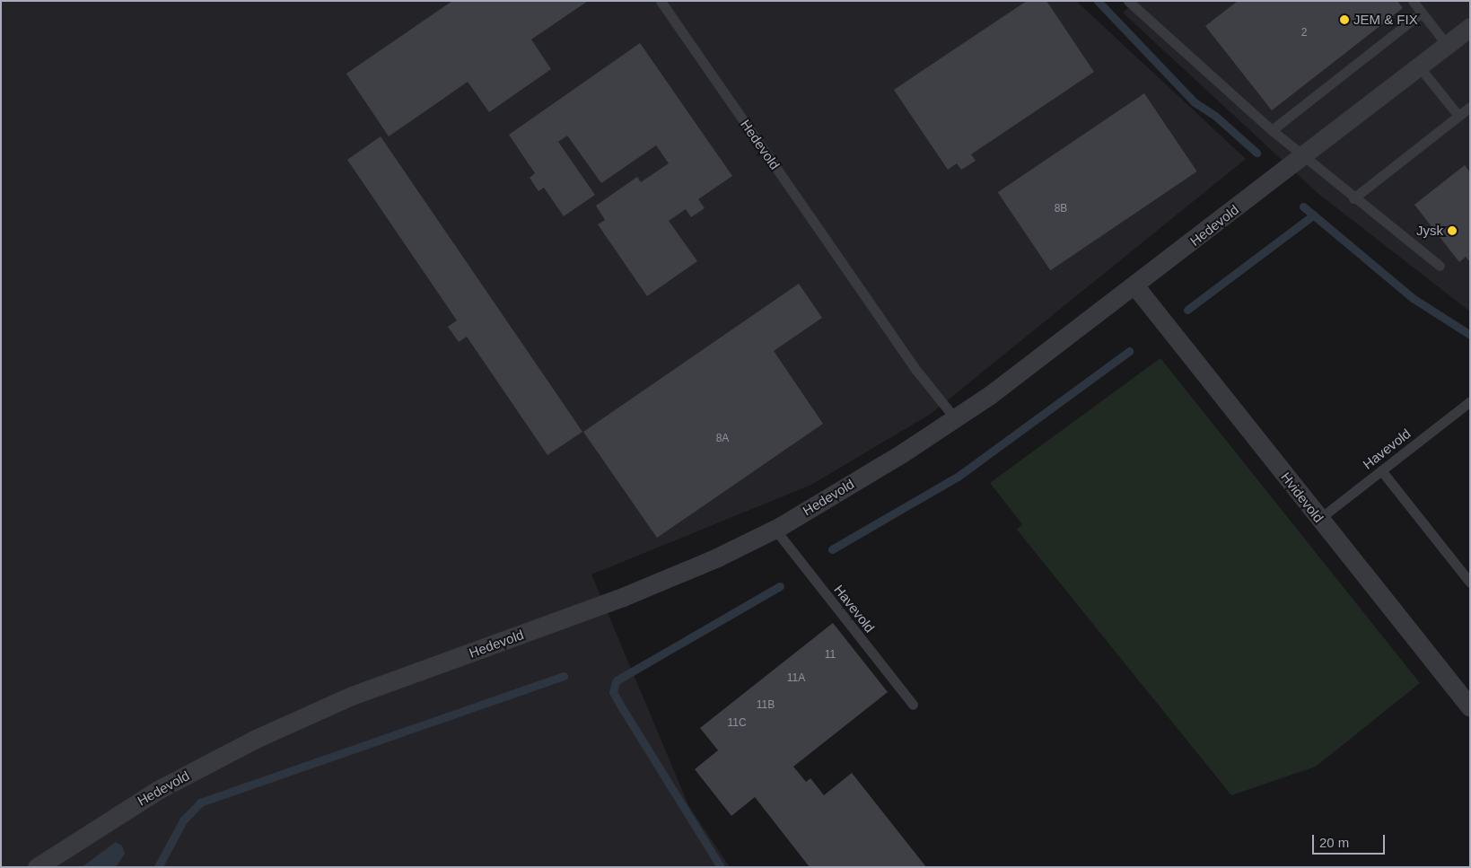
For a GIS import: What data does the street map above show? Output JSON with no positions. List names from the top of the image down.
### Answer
{
  "streets": {
    "street": ["Hedevold", "Hvidevold"],
    "lane": ["Havevold"]
  },
  "crossings": [
    ["Hedevold", "Havevold"],
    ["Hedevold", "Hvidevold"],
    ["Havevold", "Hvidevold"]
  ],
  "places": ["JEM & FIX", "Jysk"],
  "house_numbers": [
    "2",
    "8B",
    "8A",
    "11",
    "11A",
    "11B",
    "11C"
  ],
  "scale_bar": "20 m"
}
